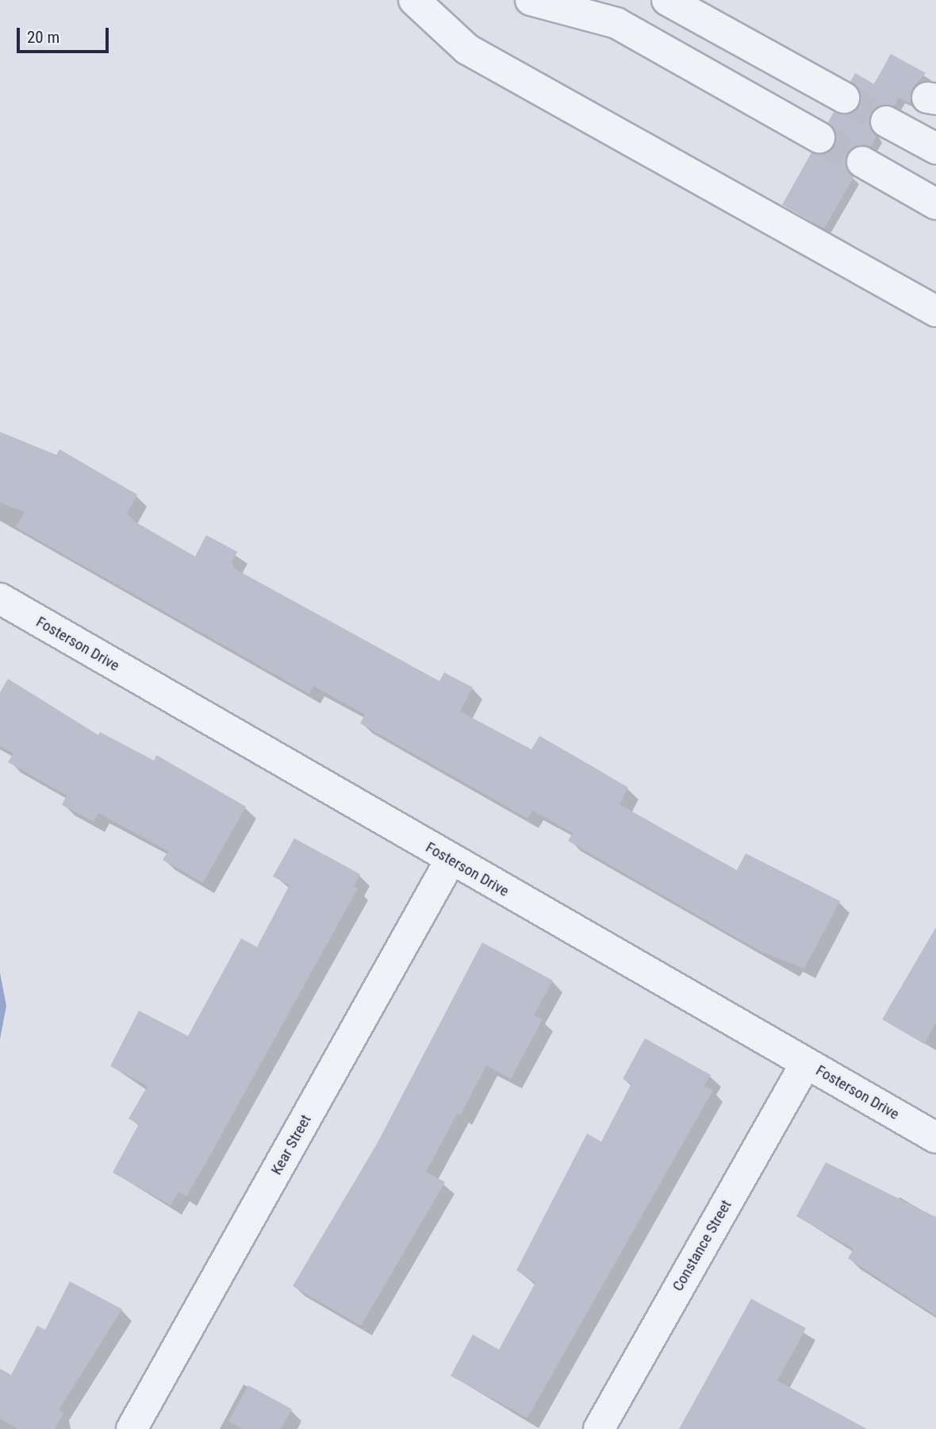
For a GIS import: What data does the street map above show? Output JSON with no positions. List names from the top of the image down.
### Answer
{
  "streets": {
    "street": ["Fosterson Drive", "Kear Street", "Constance Street"]
  },
  "crossings": [
    ["Fosterson Drive", "Kear Street"],
    ["Fosterson Drive", "Constance Street"]
  ],
  "scale_bar": "20 m"
}
